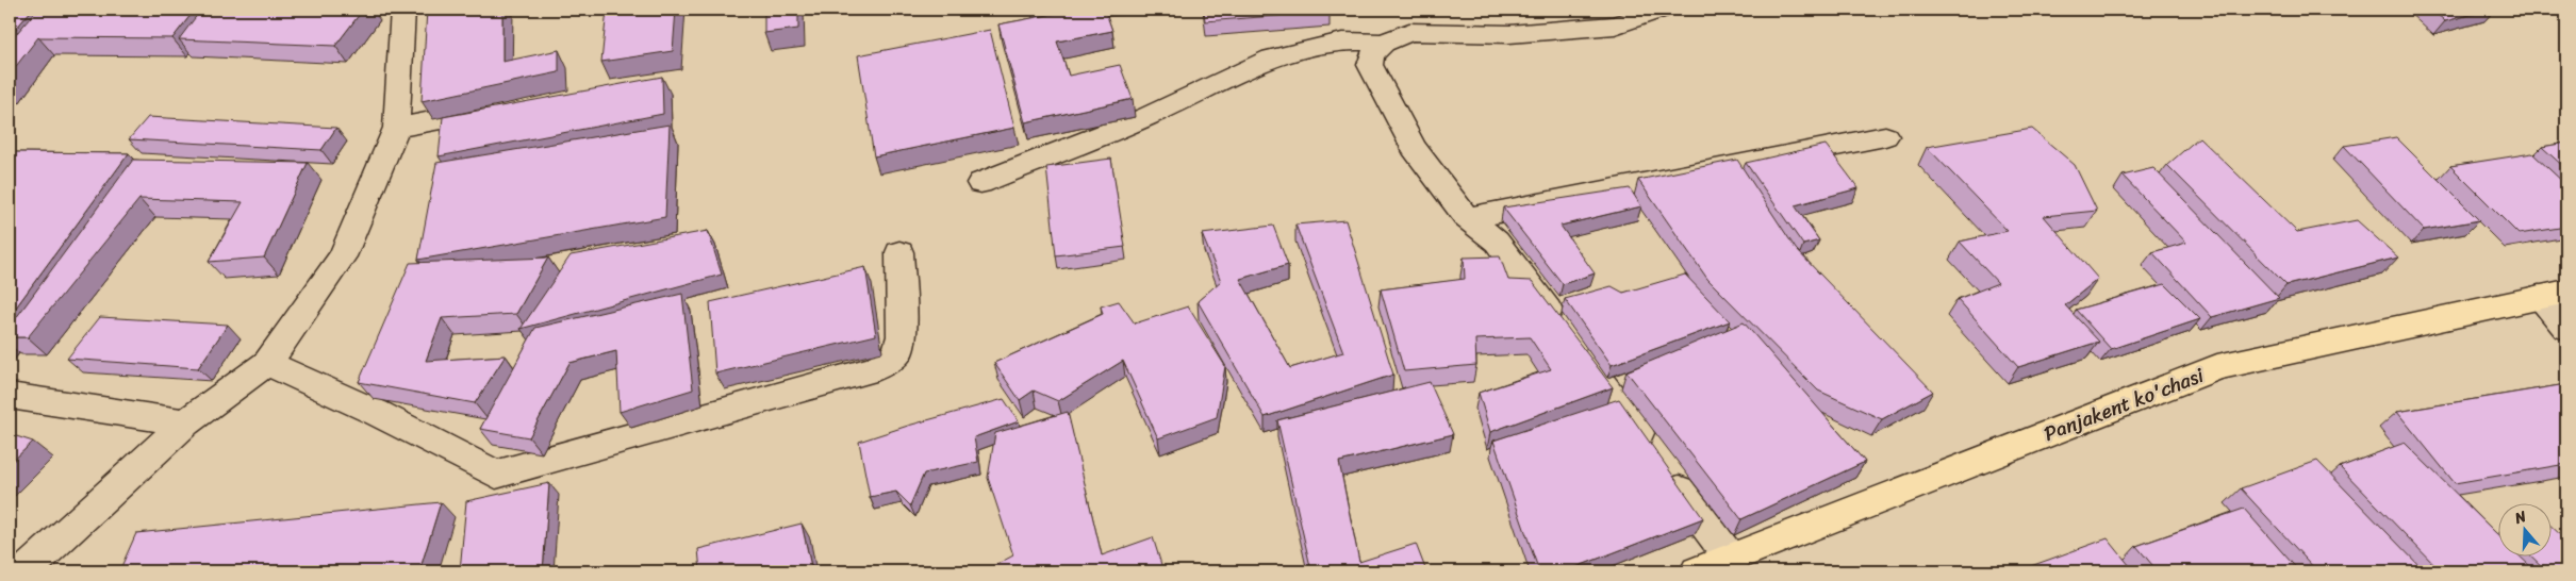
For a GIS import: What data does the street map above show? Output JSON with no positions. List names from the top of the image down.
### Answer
{
  "streets": {
    "main road": ["Panjakent ko'chasi"]
  },
  "north": "top"
}
